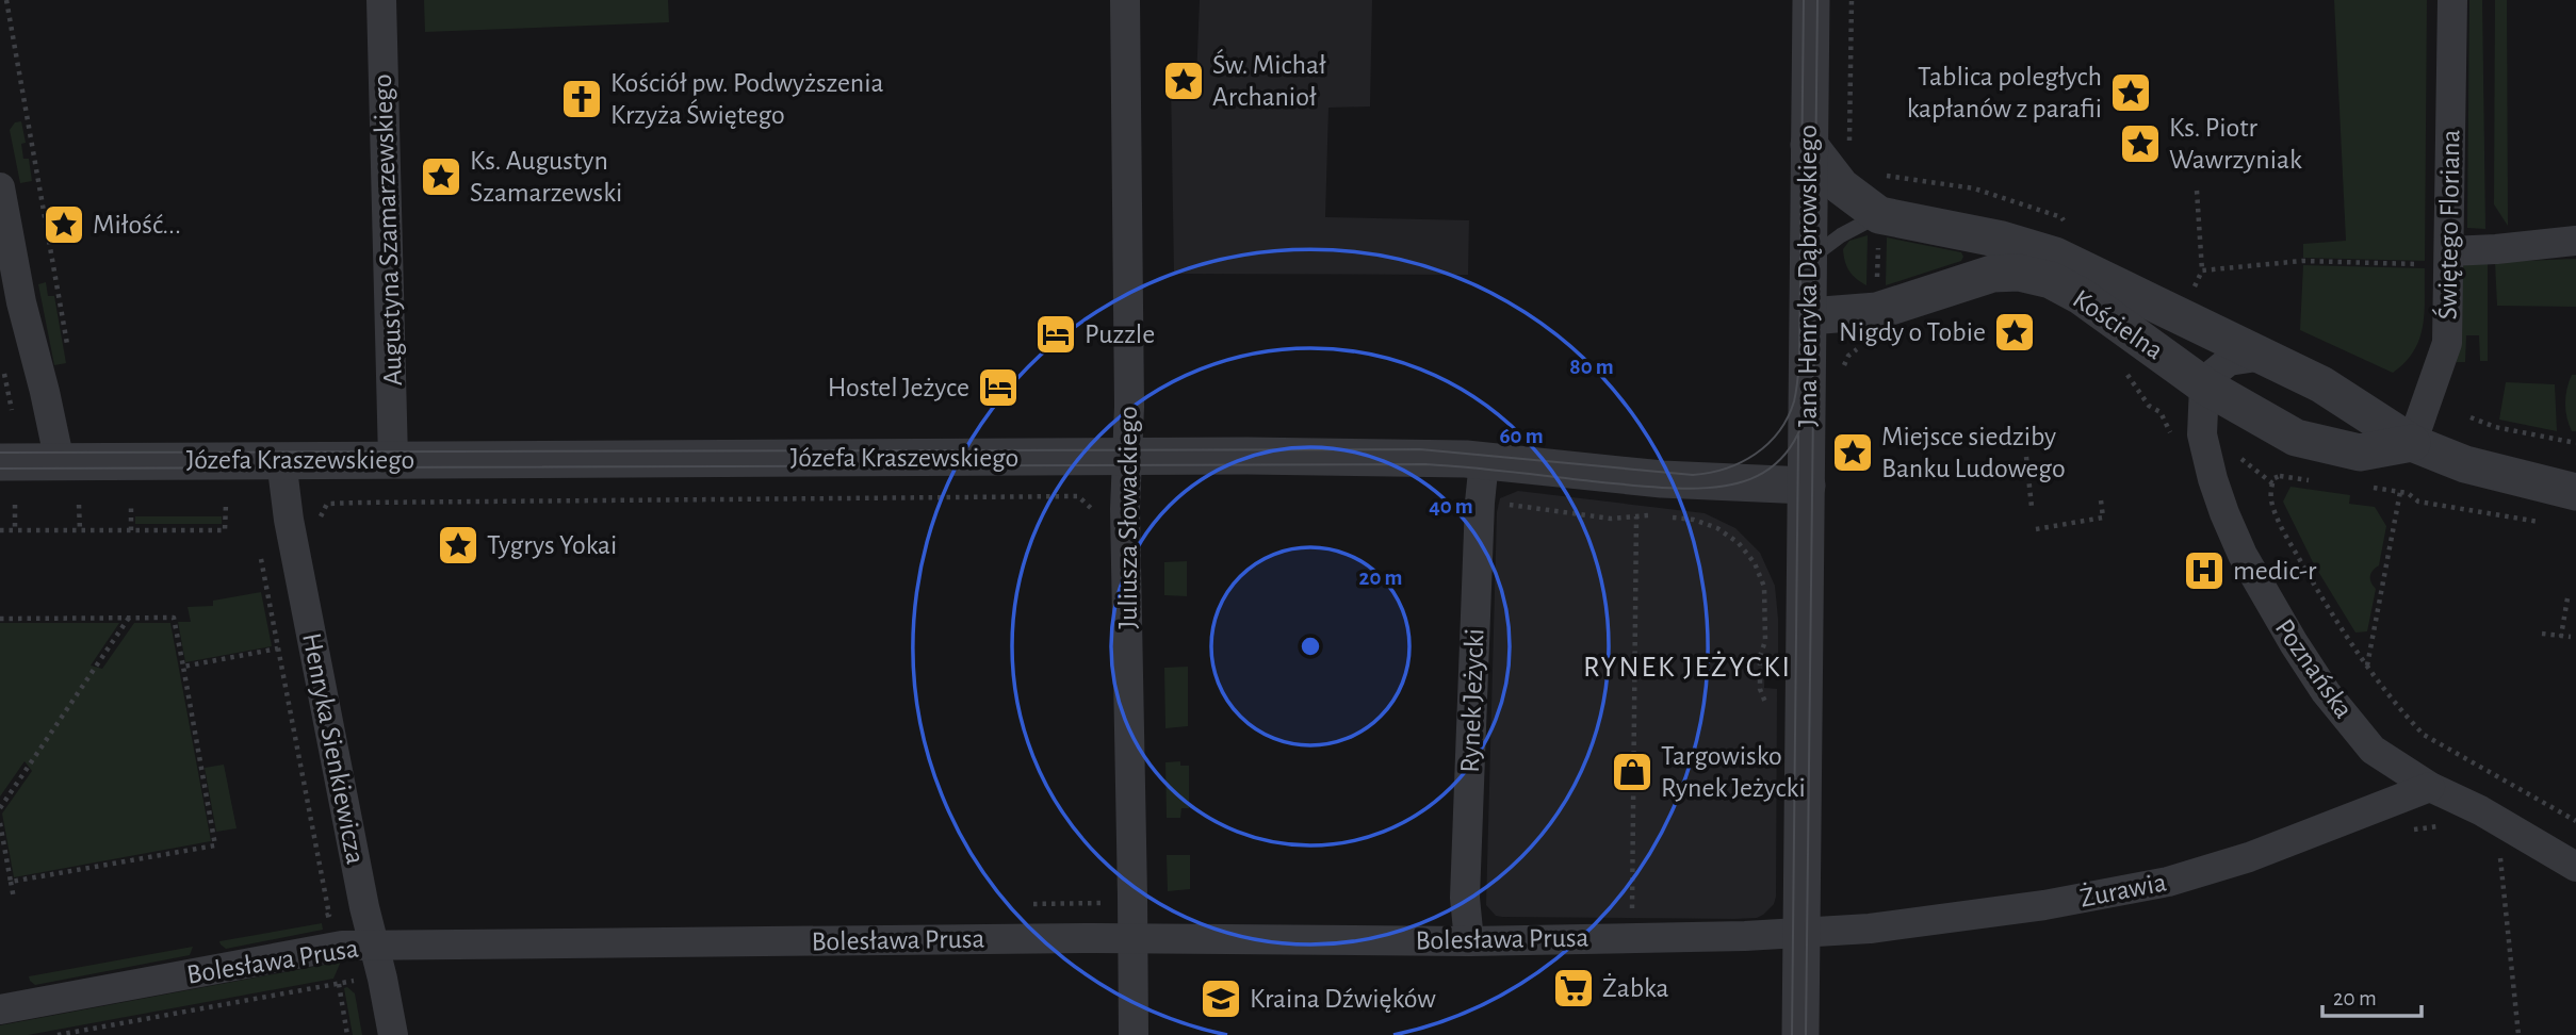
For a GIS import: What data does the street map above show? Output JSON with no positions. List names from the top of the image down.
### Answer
{
  "streets": {
    "street": [
      "Świętego Floriana",
      "Augustyna Szamarzewskiego",
      "Jana Henryka Dąbrowskiego",
      "Kościelna",
      "Józefa Kraszewskiego",
      "Juliusza Słowackiego",
      "Poznańska",
      "Rynek Jeżycki",
      "Henryka Sienkiewicza",
      "Żurawia",
      "Bolesława Prusa"
    ]
  },
  "crossings": [
    ["Świętego Floriana", "Kościelna"],
    ["Augustyna Szamarzewskiego", "Józefa Kraszewskiego"],
    ["Jana Henryka Dąbrowskiego", "Kościelna"],
    ["Jana Henryka Dąbrowskiego", "Józefa Kraszewskiego"],
    ["Jana Henryka Dąbrowskiego", "Żurawia"],
    ["Jana Henryka Dąbrowskiego", "Bolesława Prusa"],
    ["Kościelna", "Poznańska"],
    ["Józefa Kraszewskiego", "Juliusza Słowackiego"],
    ["Józefa Kraszewskiego", "Rynek Jeżycki"],
    ["Józefa Kraszewskiego", "Henryka Sienkiewicza"],
    ["Juliusza Słowackiego", "Bolesława Prusa"],
    ["Poznańska", "Żurawia"],
    ["Rynek Jeżycki", "Bolesława Prusa"],
    ["Henryka Sienkiewicza", "Bolesława Prusa"],
    ["Żurawia", "Bolesława Prusa"]
  ],
  "districts": ["RYNEK JEŻYCKI"],
  "places": {
    "place": [
      "Św. Michał Archanioł",
      "Tablica poległych kapłanów z parafii",
      "Ks. Piotr Wawrzyniak",
      "Ks. Augustyn Szamarzewski",
      "Miłość...",
      "Nigdy o Tobie",
      "Miejsce siedziby Banku Ludowego",
      "Tygrys Yokai"
    ],
    "church": ["Kościół pw. Podwyższenia Krzyża Świętego"],
    "hotel": ["Puzzle", "Hostel Jeżyce"],
    "hospital": ["medic-r"],
    "shop": ["Targowisko Rynek Jeżycki"],
    "supermarket": ["Żabka"],
    "school or university": ["Kraina Dźwięków"]
  },
  "scale_bar": "20 m",
  "rings": [
    "80 m",
    "60 m",
    "40 m",
    "20 m"
  ]
}
